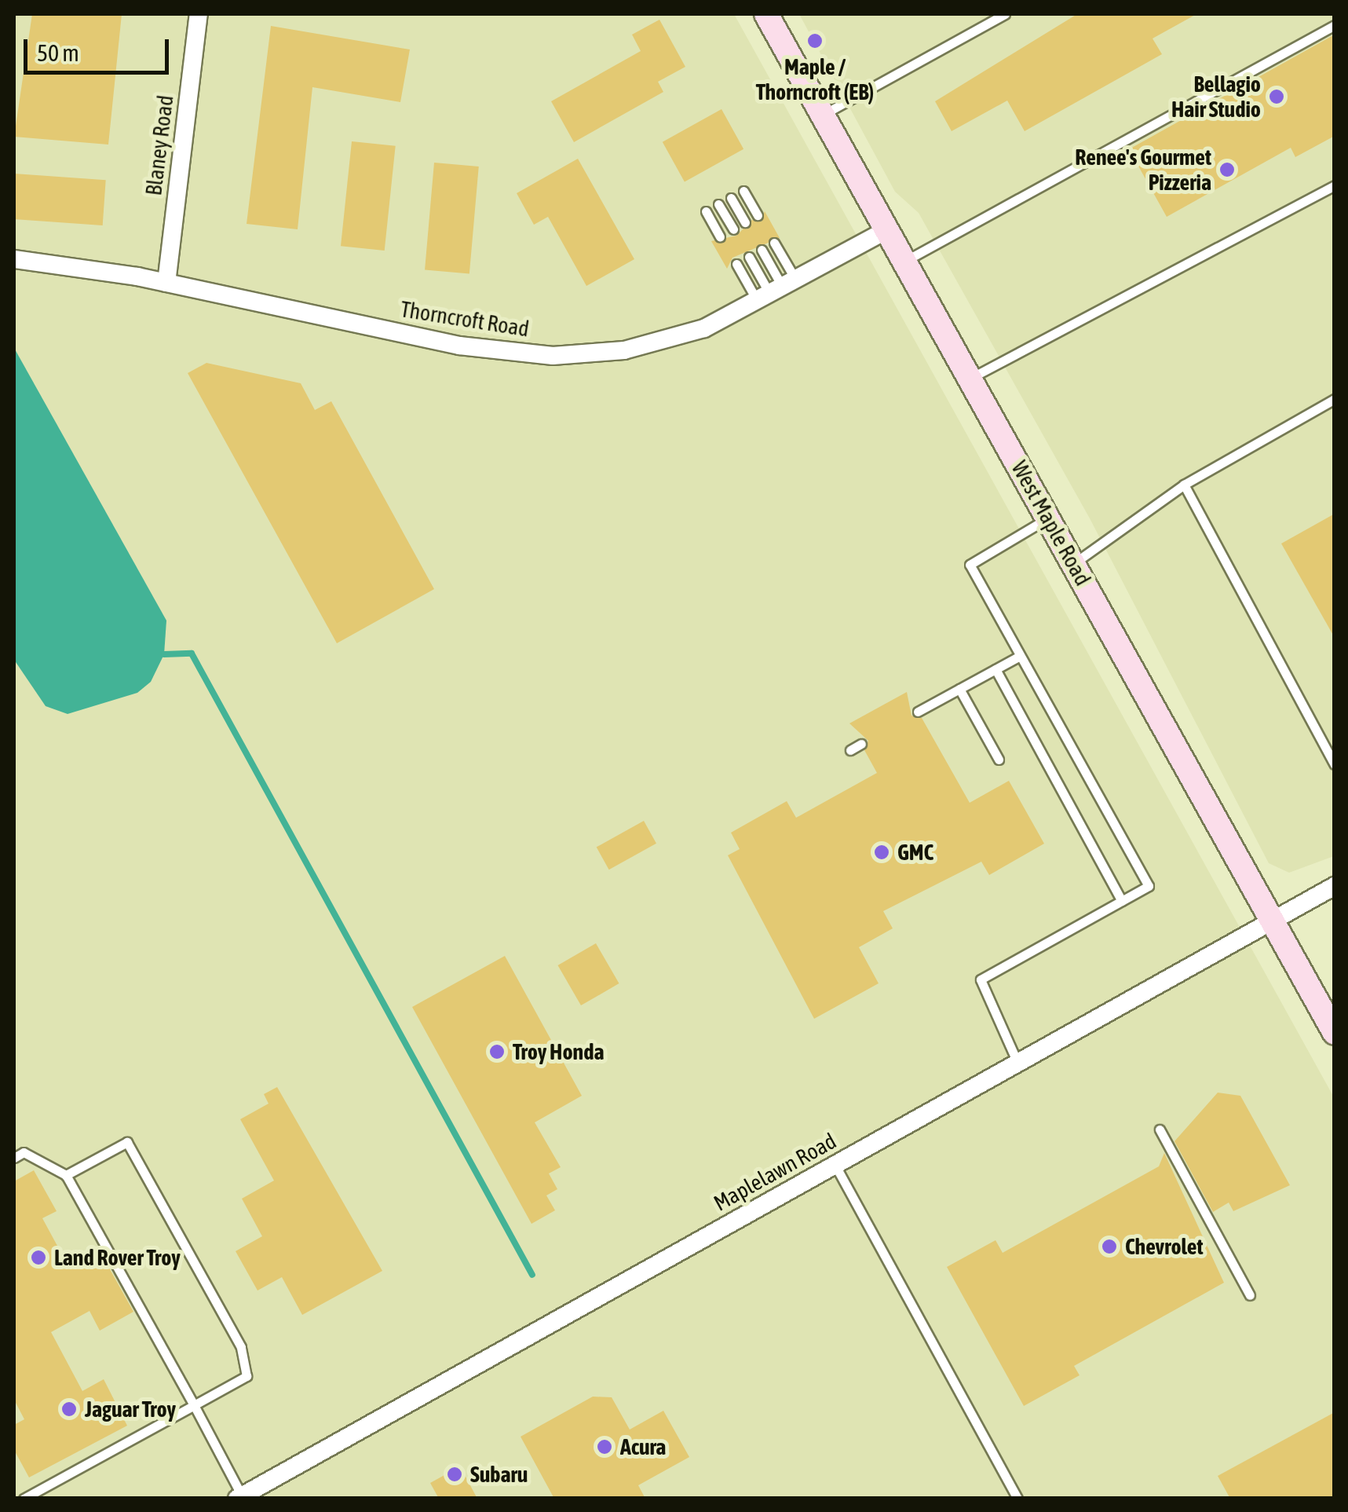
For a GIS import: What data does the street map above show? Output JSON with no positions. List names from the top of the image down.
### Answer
{
  "streets": {
    "main road": ["West Maple Road"],
    "street": ["Blaney Road", "Thorncroft Road", "Maplelawn Road"]
  },
  "crossings": [
    ["Blaney Road", "Thorncroft Road"],
    ["Thorncroft Road", "West Maple Road"],
    ["West Maple Road", "Maplelawn Road"]
  ],
  "places": [
    "Maple / Thorncroft (EB)",
    "Bellagio Hair Studio",
    "Renee's Gourmet Pizzeria",
    "GMC",
    "Troy Honda",
    "Chevrolet",
    "Land Rover Troy",
    "Jaguar Troy",
    "Acura",
    "Subaru"
  ],
  "scale_bar": "50 m"
}
